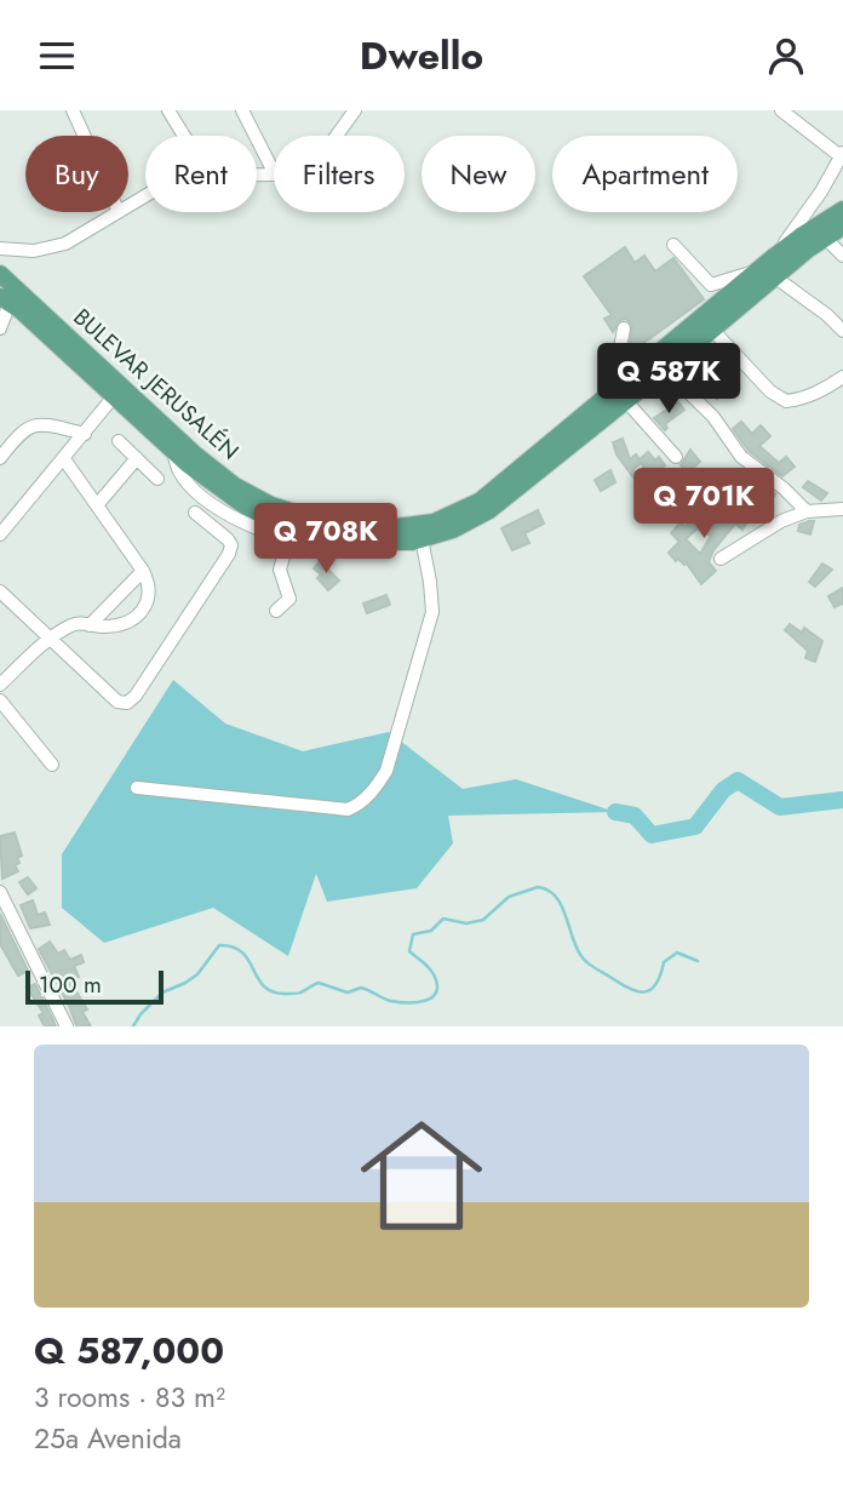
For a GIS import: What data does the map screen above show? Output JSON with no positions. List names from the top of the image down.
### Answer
{
  "streets": {
    "main road": ["BULEVAR JERUSALÉN"]
  },
  "scale_bar": "100 m",
  "page": {
    "header": "Dwello",
    "chip": [
      "Buy",
      "Rent",
      "Filters",
      "New",
      "Apartment"
    ],
    "price": ["Q 587K", "Q 701K", "Q 708K"],
    "scale": "100 m",
    "list": [
      {
        "name": "Q 587,000",
        "note": "3 rooms · 83 m² · 25a Avenida"
      }
    ]
  }
}
